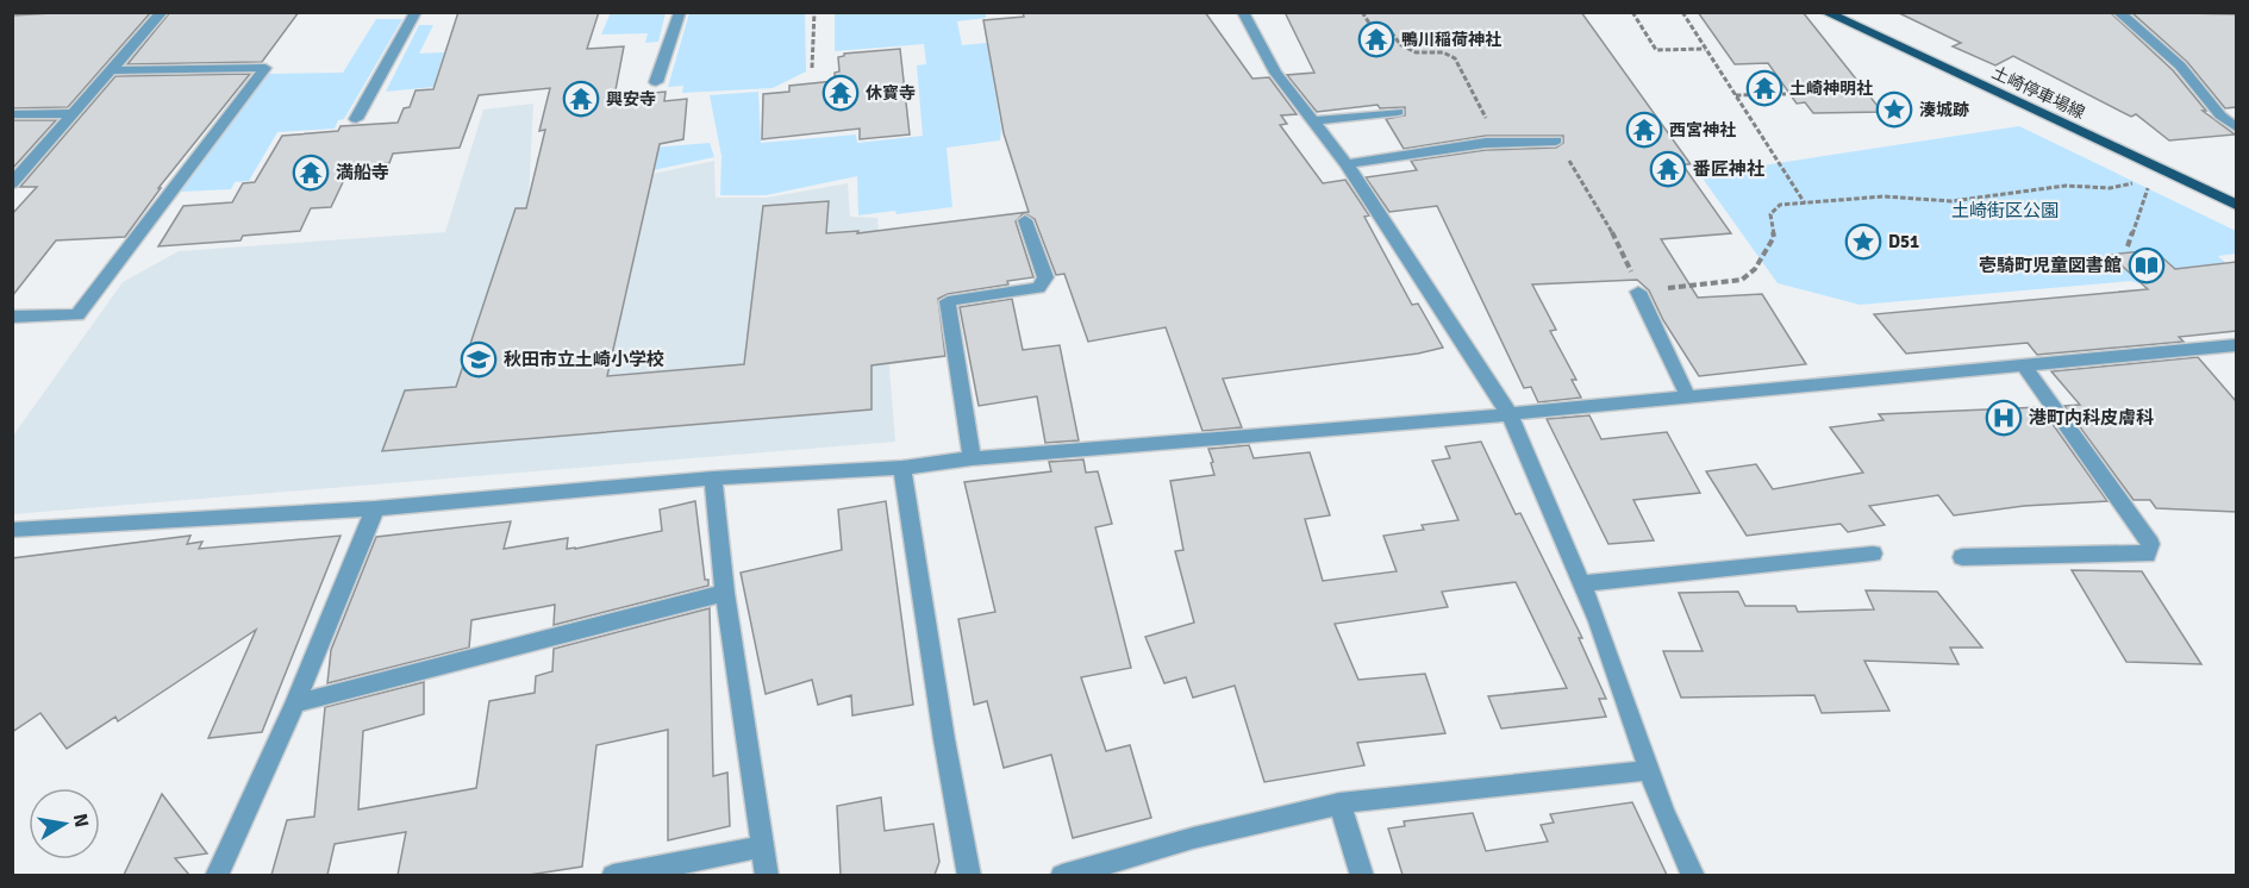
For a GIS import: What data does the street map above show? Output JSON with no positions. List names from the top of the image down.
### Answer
{
  "streets": {
    "main road": ["土崎停車場線"]
  },
  "parks": ["土崎街区公園"],
  "places": {
    "temple": [
      "鴨川稲荷神社",
      "土崎神明社",
      "休寳寺",
      "興安寺",
      "西宮神社",
      "番匠神社",
      "満船寺"
    ],
    "place": ["湊城跡", "D51"],
    "library": ["壱騎町児童図書館"],
    "school or university": ["秋田市立土崎小学校"],
    "hospital": ["港町内科皮膚科"]
  },
  "north": "right"
}
